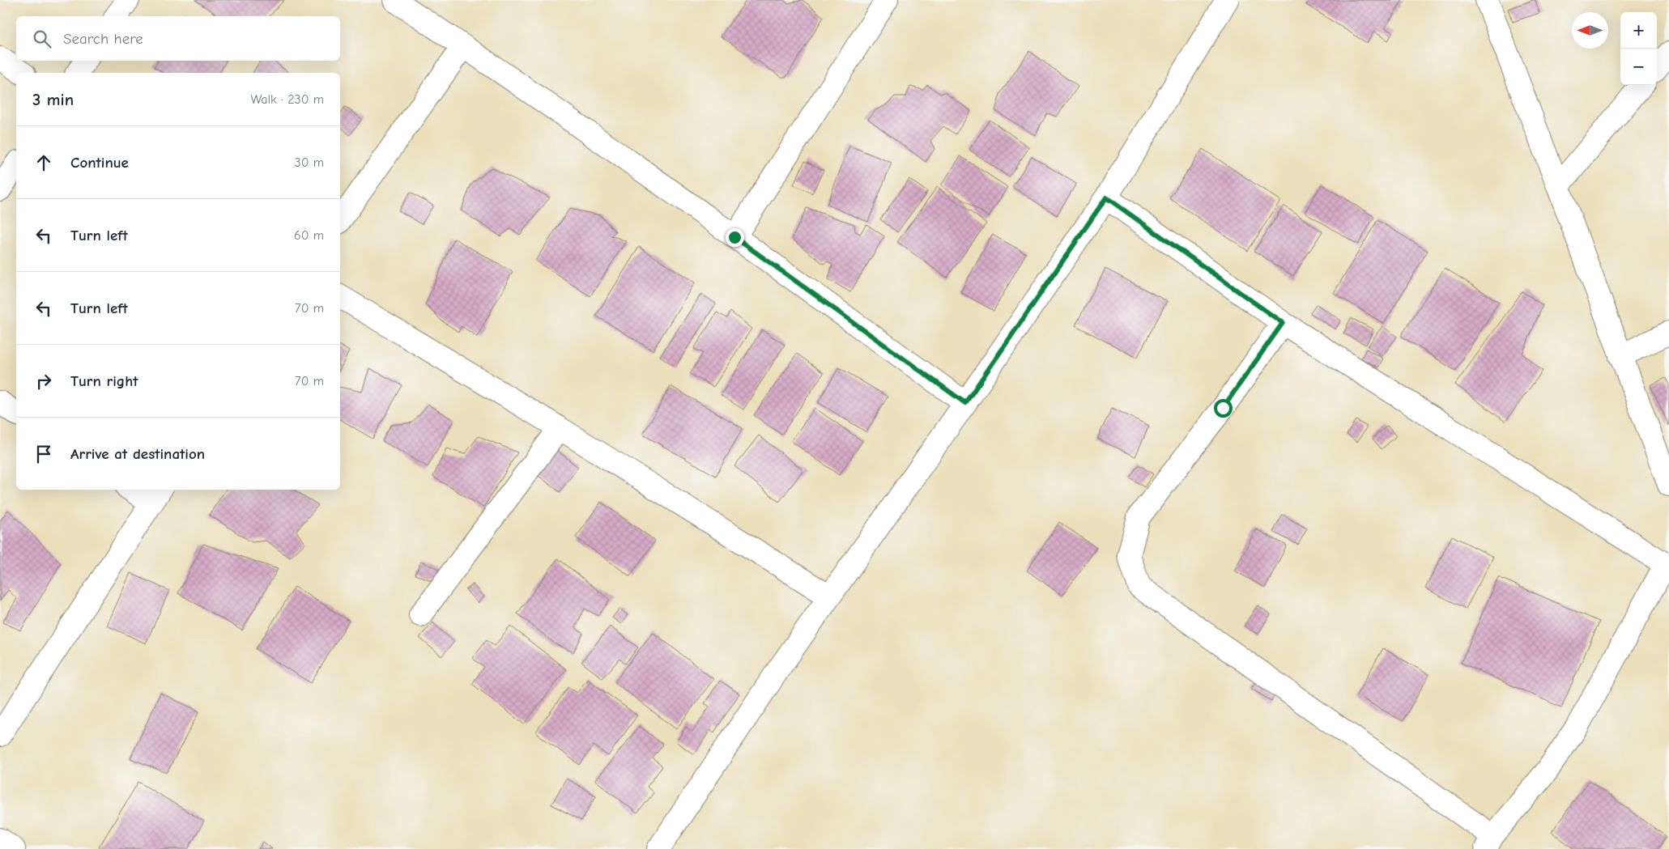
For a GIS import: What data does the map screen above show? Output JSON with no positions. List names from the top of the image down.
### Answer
{
  "north": "left",
  "page": {
    "map_buttons": ["+", "−"],
    "search": "Search here",
    "heading": ["3 min", "Walk · 230 m"],
    "list": [
      ["Continue", "30 m"],
      ["Turn left", "60 m"],
      ["Turn left", "70 m"],
      ["Turn right", "70 m"],
      "Arrive at destination"
    ]
  }
}
